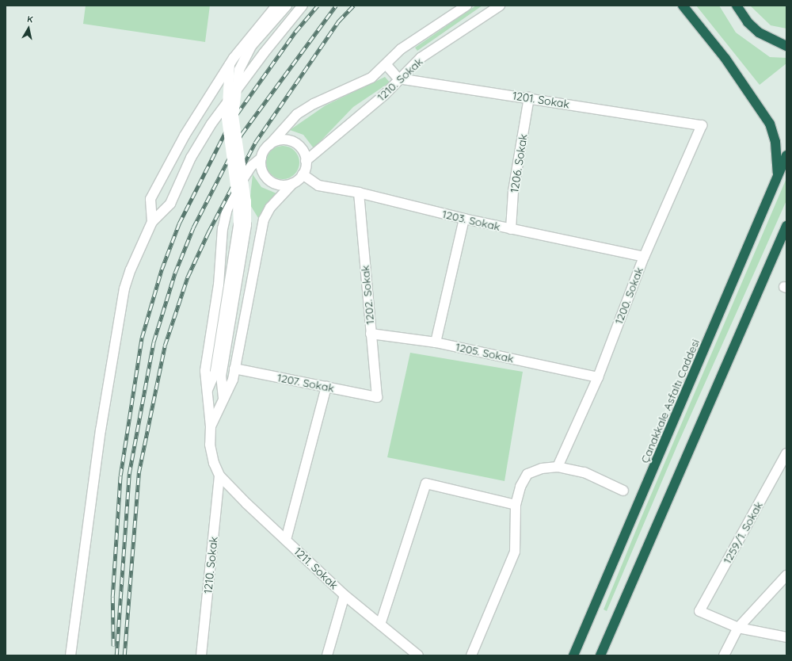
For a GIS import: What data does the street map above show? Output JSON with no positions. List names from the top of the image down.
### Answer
{
  "streets": {
    "highway": ["Çanakkale Asfaltı Caddesi"],
    "street": [
      "1210. Sokak",
      "1201. Sokak",
      "1206. Sokak",
      "1203. Sokak",
      "1202. Sokak",
      "1200. Sokak",
      "1205. Sokak",
      "1207. Sokak",
      "1259/1. Sokak",
      "1211. Sokak"
    ]
  },
  "crossings": [
    ["1210. Sokak", "1201. Sokak"],
    ["1210. Sokak", "1203. Sokak"],
    ["1210. Sokak", "1211. Sokak"],
    ["1201. Sokak", "1206. Sokak"],
    ["1201. Sokak", "1200. Sokak"],
    ["1206. Sokak", "1203. Sokak"],
    ["1203. Sokak", "1202. Sokak"],
    ["1203. Sokak", "1200. Sokak"],
    ["1202. Sokak", "1205. Sokak"],
    ["1202. Sokak", "1207. Sokak"],
    ["1200. Sokak", "1205. Sokak"]
  ],
  "north": "top"
}
